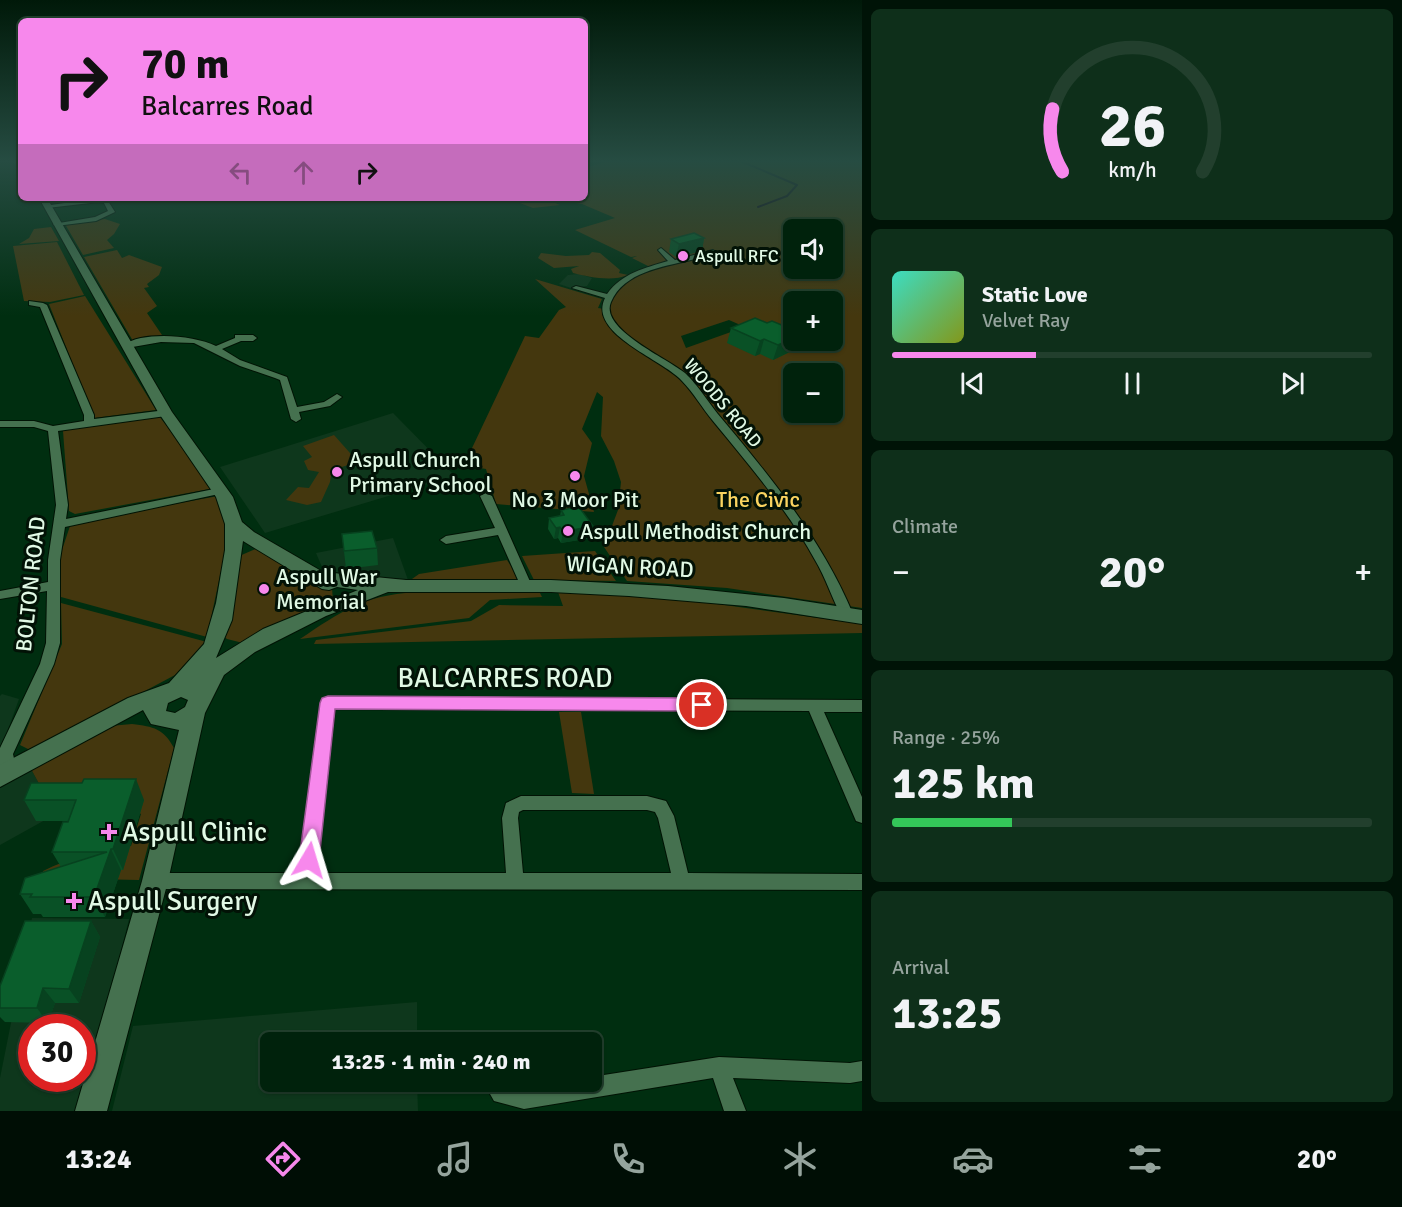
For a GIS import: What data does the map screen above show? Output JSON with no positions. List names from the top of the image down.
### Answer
{
  "streets": {
    "main road": ["WIGAN ROAD"],
    "street": ["WOODS ROAD", "BOLTON ROAD", "BALCARRES ROAD"]
  },
  "crossings": [
    ["WOODS ROAD", "WIGAN ROAD"]
  ],
  "parks": ["The Civic"],
  "places": {
    "other": [
      "Aspull RFC",
      "Aspull Church Primary School",
      "No 3 Moor Pit",
      "Aspull Methodist Church",
      "Aspull War Memorial"
    ],
    "health": ["Aspull Clinic", "Aspull Surgery"]
  },
  "page": {
    "turn": ["70 m", "Balcarres Road"],
    "map_buttons": ["+", "−"],
    "song": ["Static Love", "Velvet Ray"],
    "tile": [
      "Climate",
      ["Range · 25%", "125 km"],
      ["Arrival", "13:25"]
    ],
    "heat": ["−", "20°", "+"],
    "limit": "30",
    "trip": "13:25 · 1 min · 240 m",
    "tabs": ["13:24", "20°"],
    "gauge": ["26", "km/h"]
  }
}
